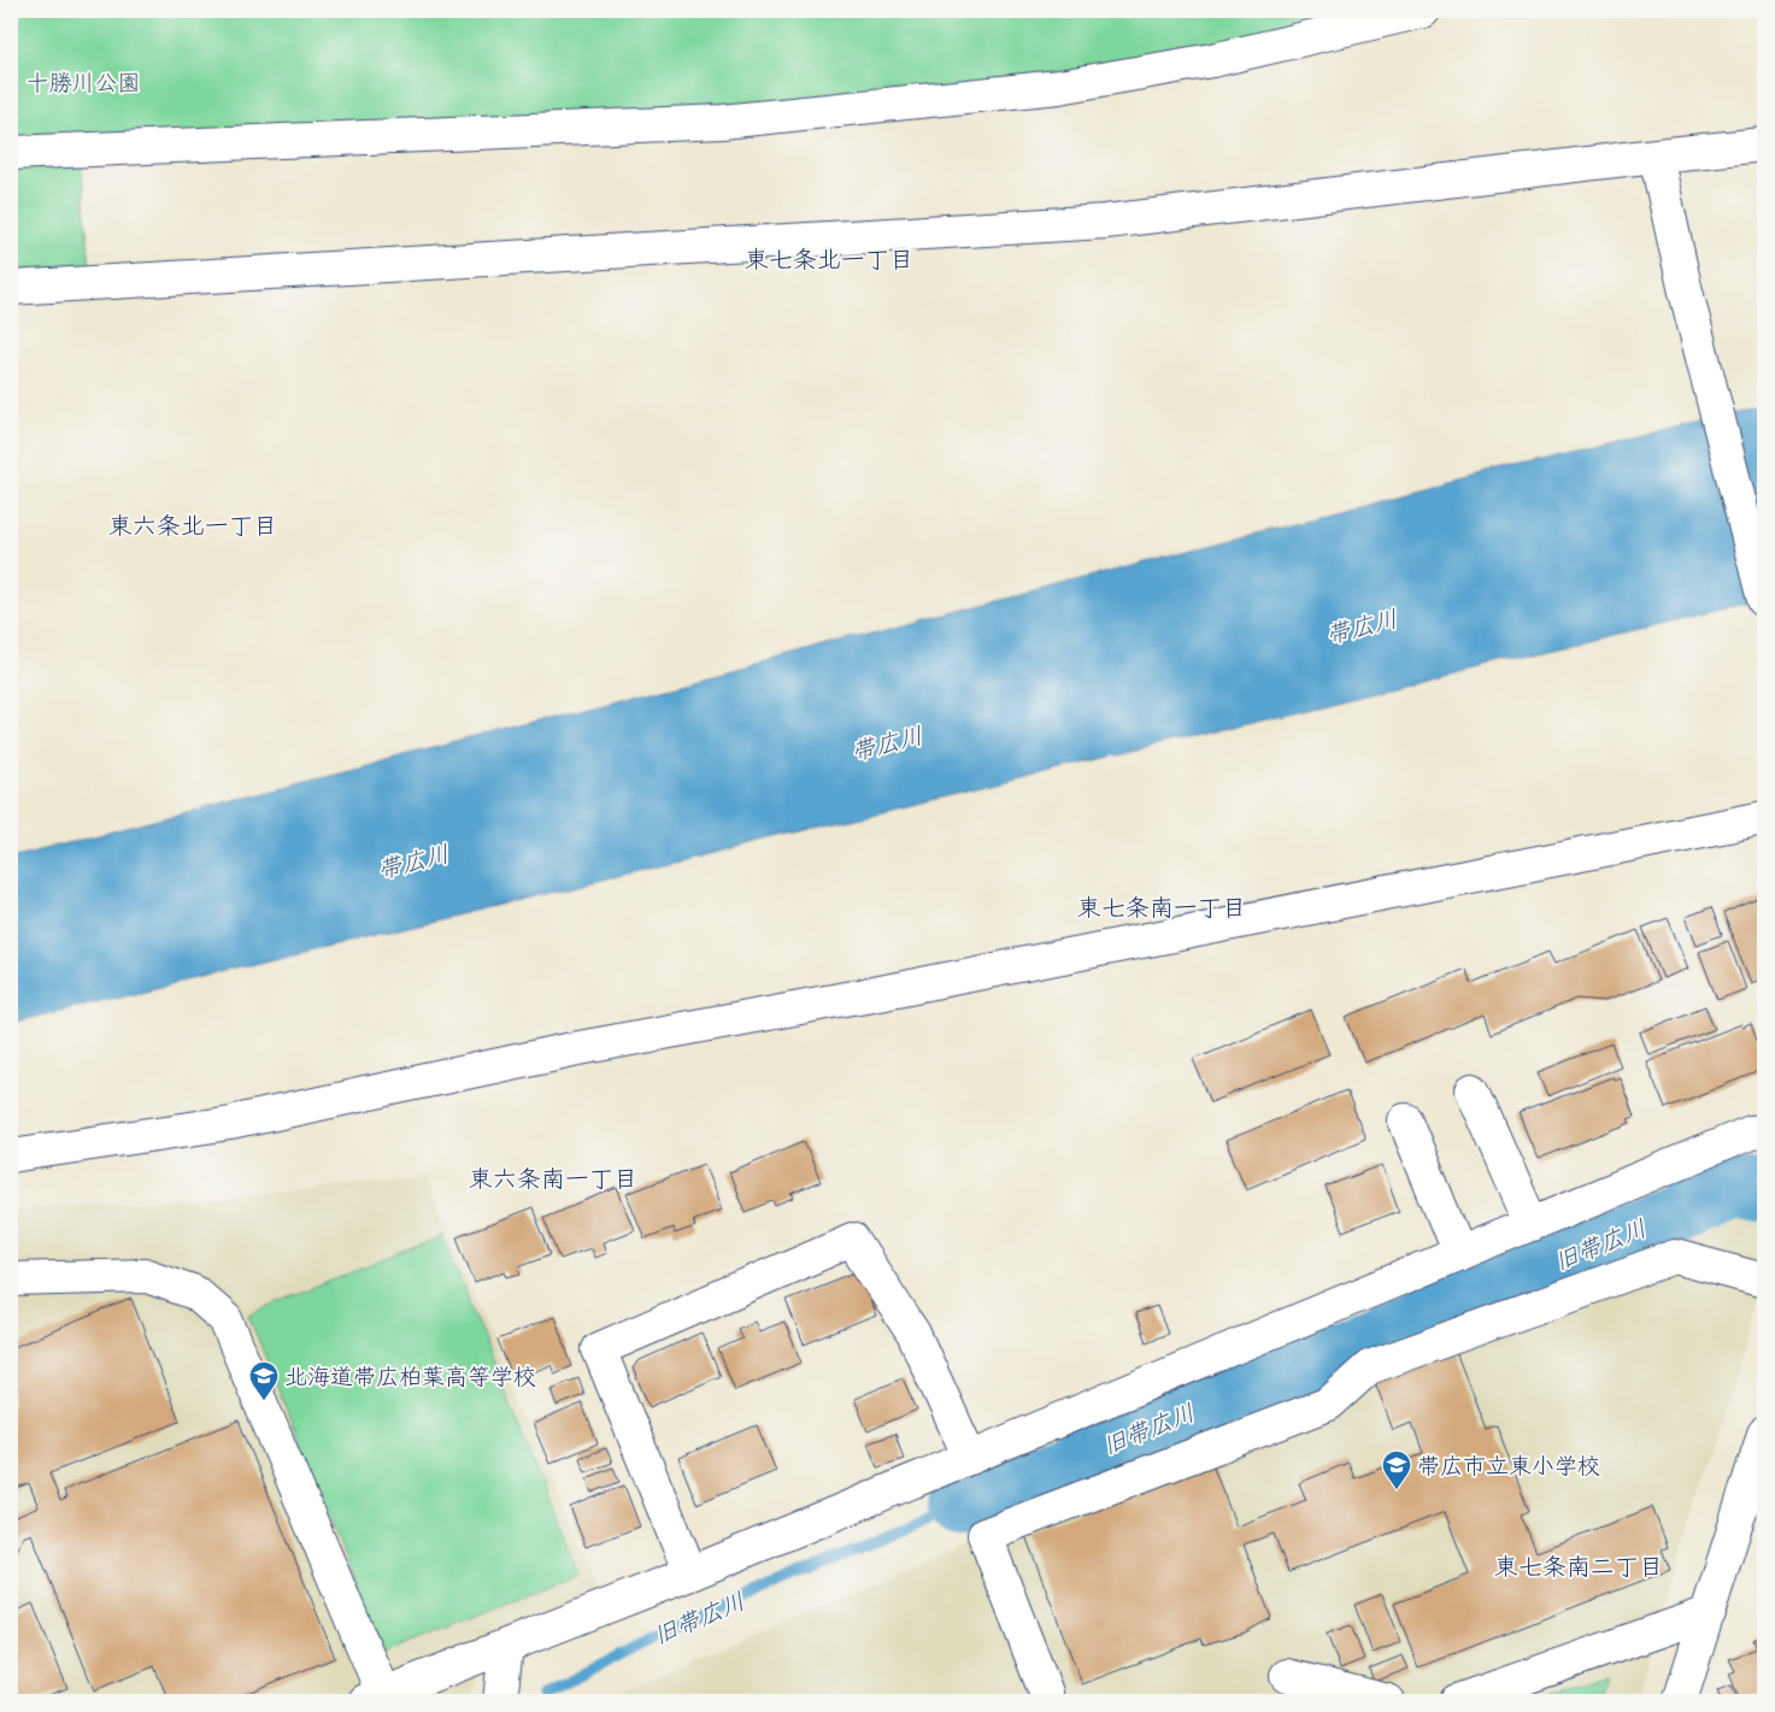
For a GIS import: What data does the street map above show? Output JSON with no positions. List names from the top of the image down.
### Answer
{
  "districts": [
    "東七条北一丁目",
    "東六条北一丁目",
    "東七条南一丁目",
    "東六条南一丁目",
    "東七条南二丁目"
  ],
  "water": ["帯広川", "旧帯広川"],
  "parks": ["十勝川公園"],
  "places": {
    "school or university": ["北海道帯広柏葉高等学校", "帯広市立東小学校"]
  }
}
